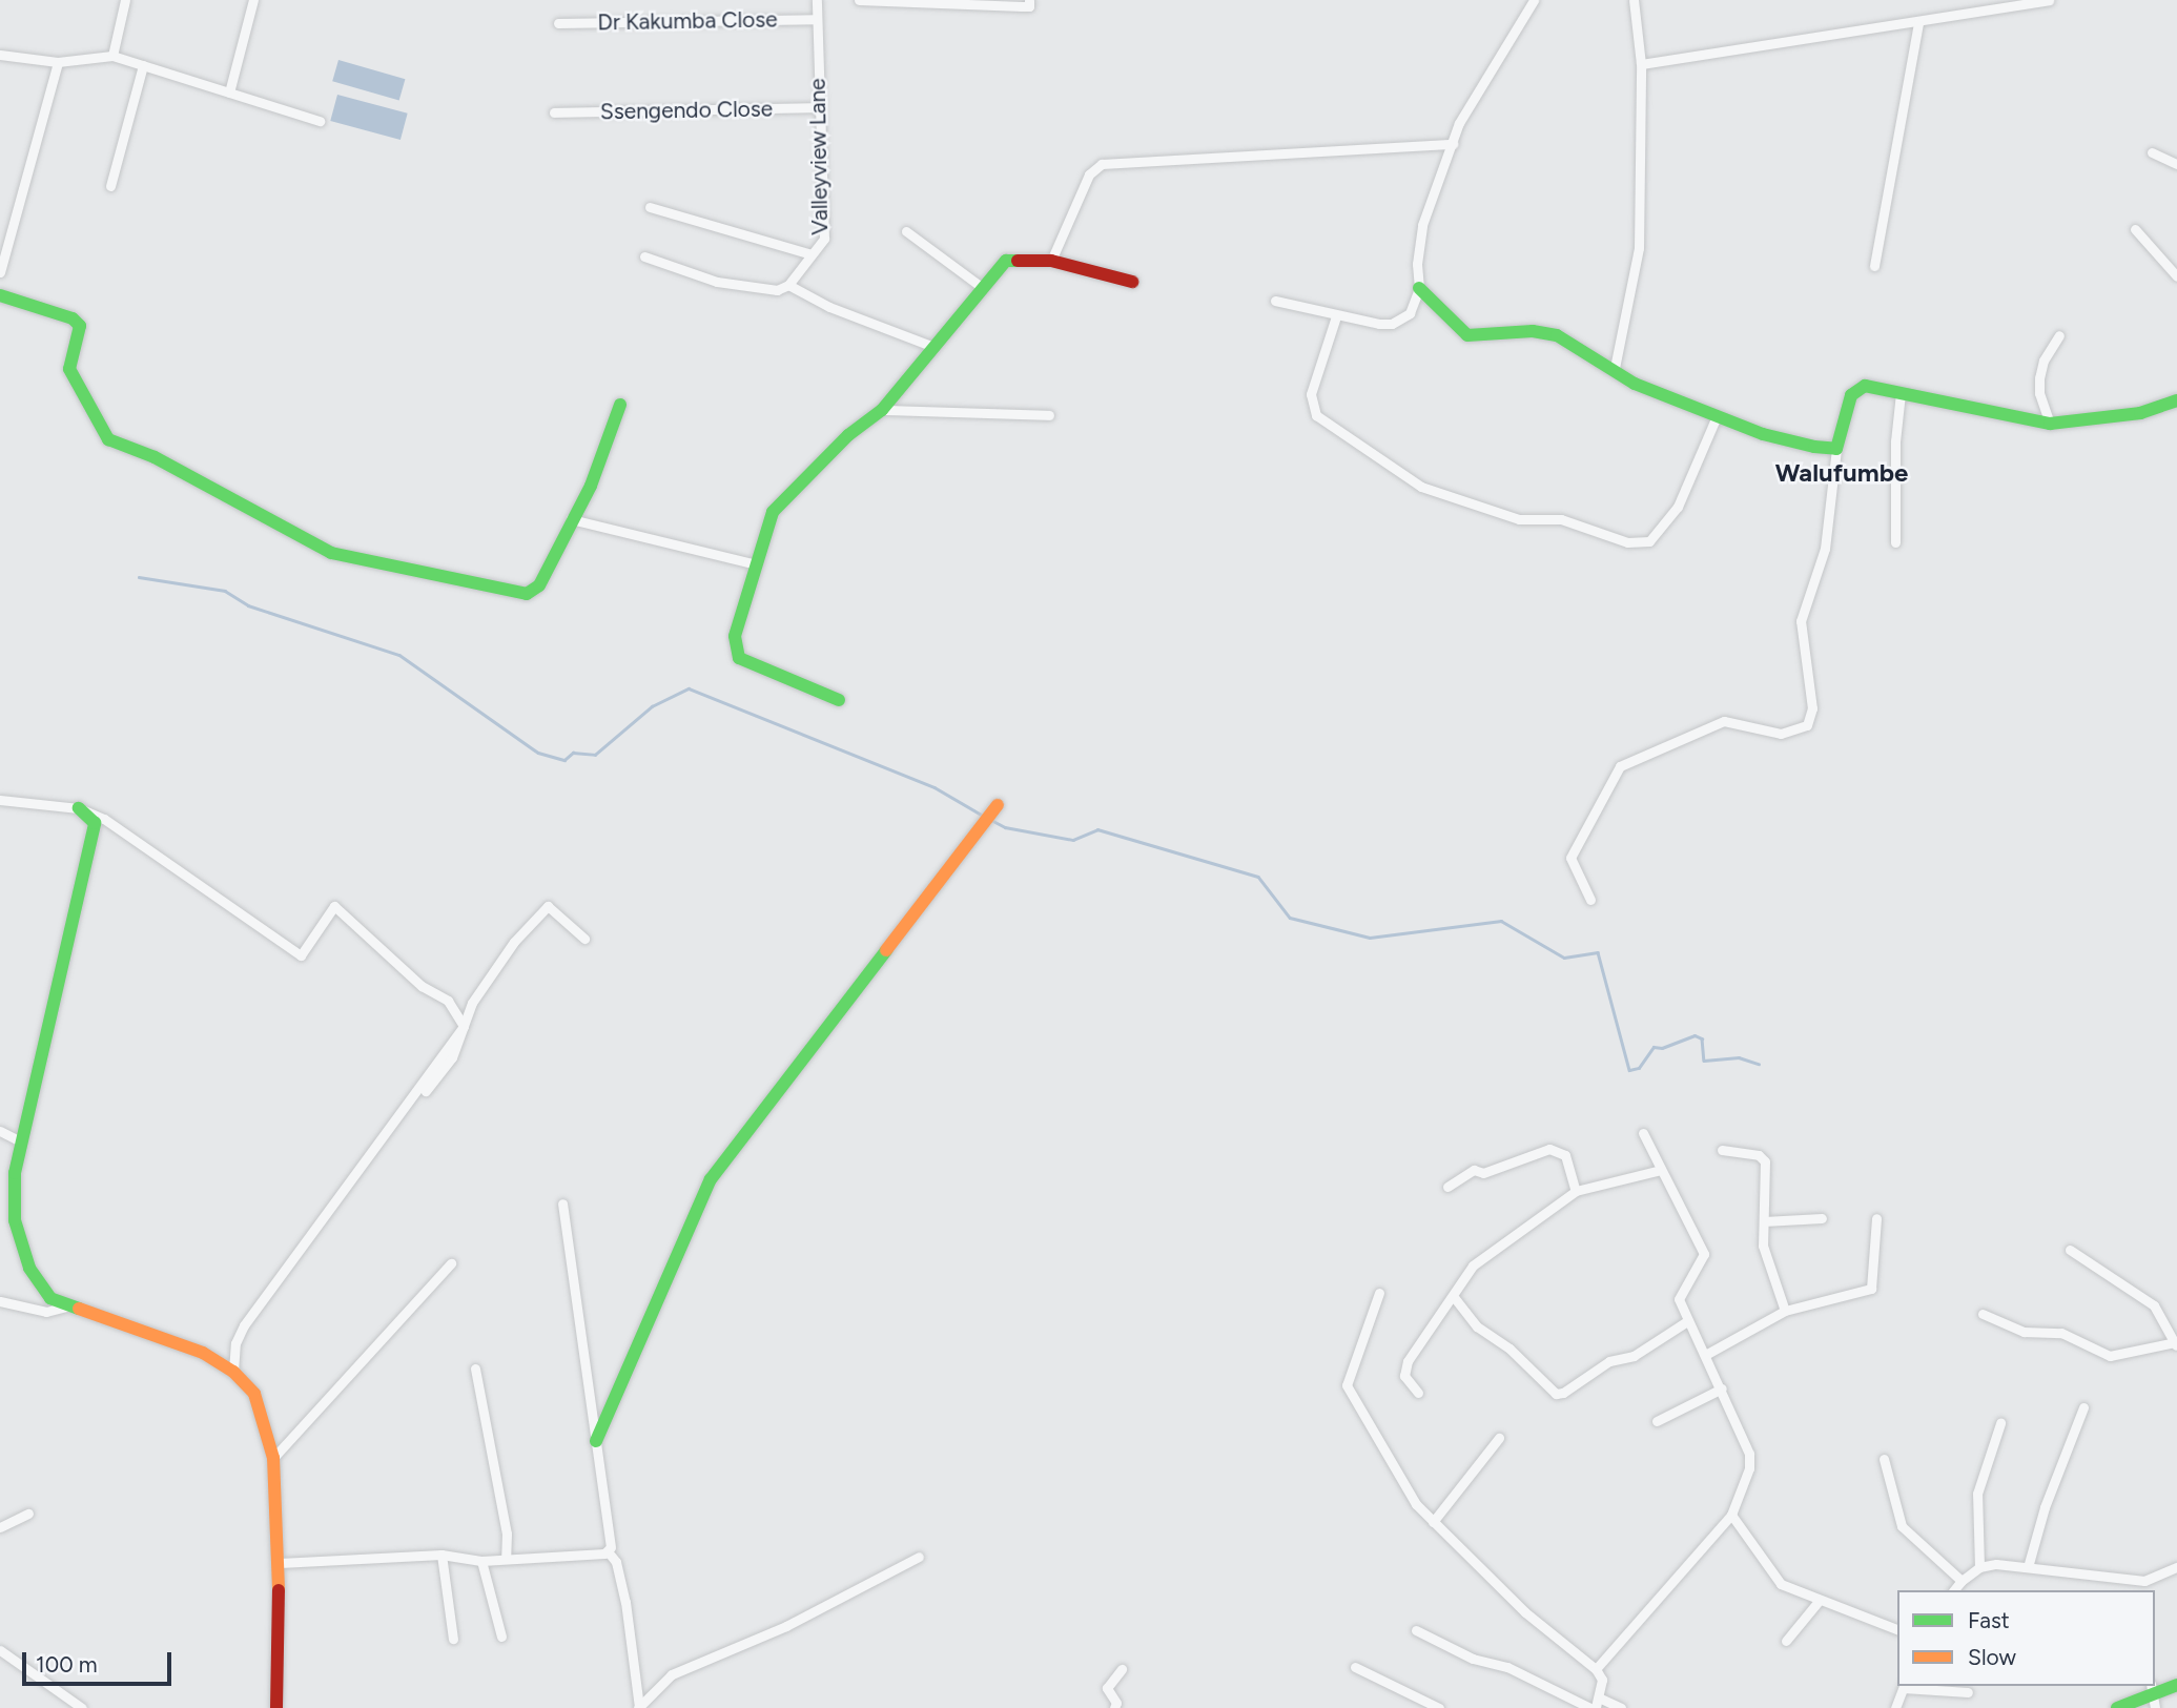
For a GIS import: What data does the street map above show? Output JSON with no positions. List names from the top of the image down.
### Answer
{
  "streets": {
    "street": ["Dr Kakumba Close", "Ssengendo Close", "Valleyview Lane"]
  },
  "crossings": [
    ["Dr Kakumba Close", "Valleyview Lane"],
    ["Ssengendo Close", "Valleyview Lane"]
  ],
  "districts": ["Walufumbe"],
  "legend": ["Fast", "Slow"],
  "scale_bar": "100 m"
}
